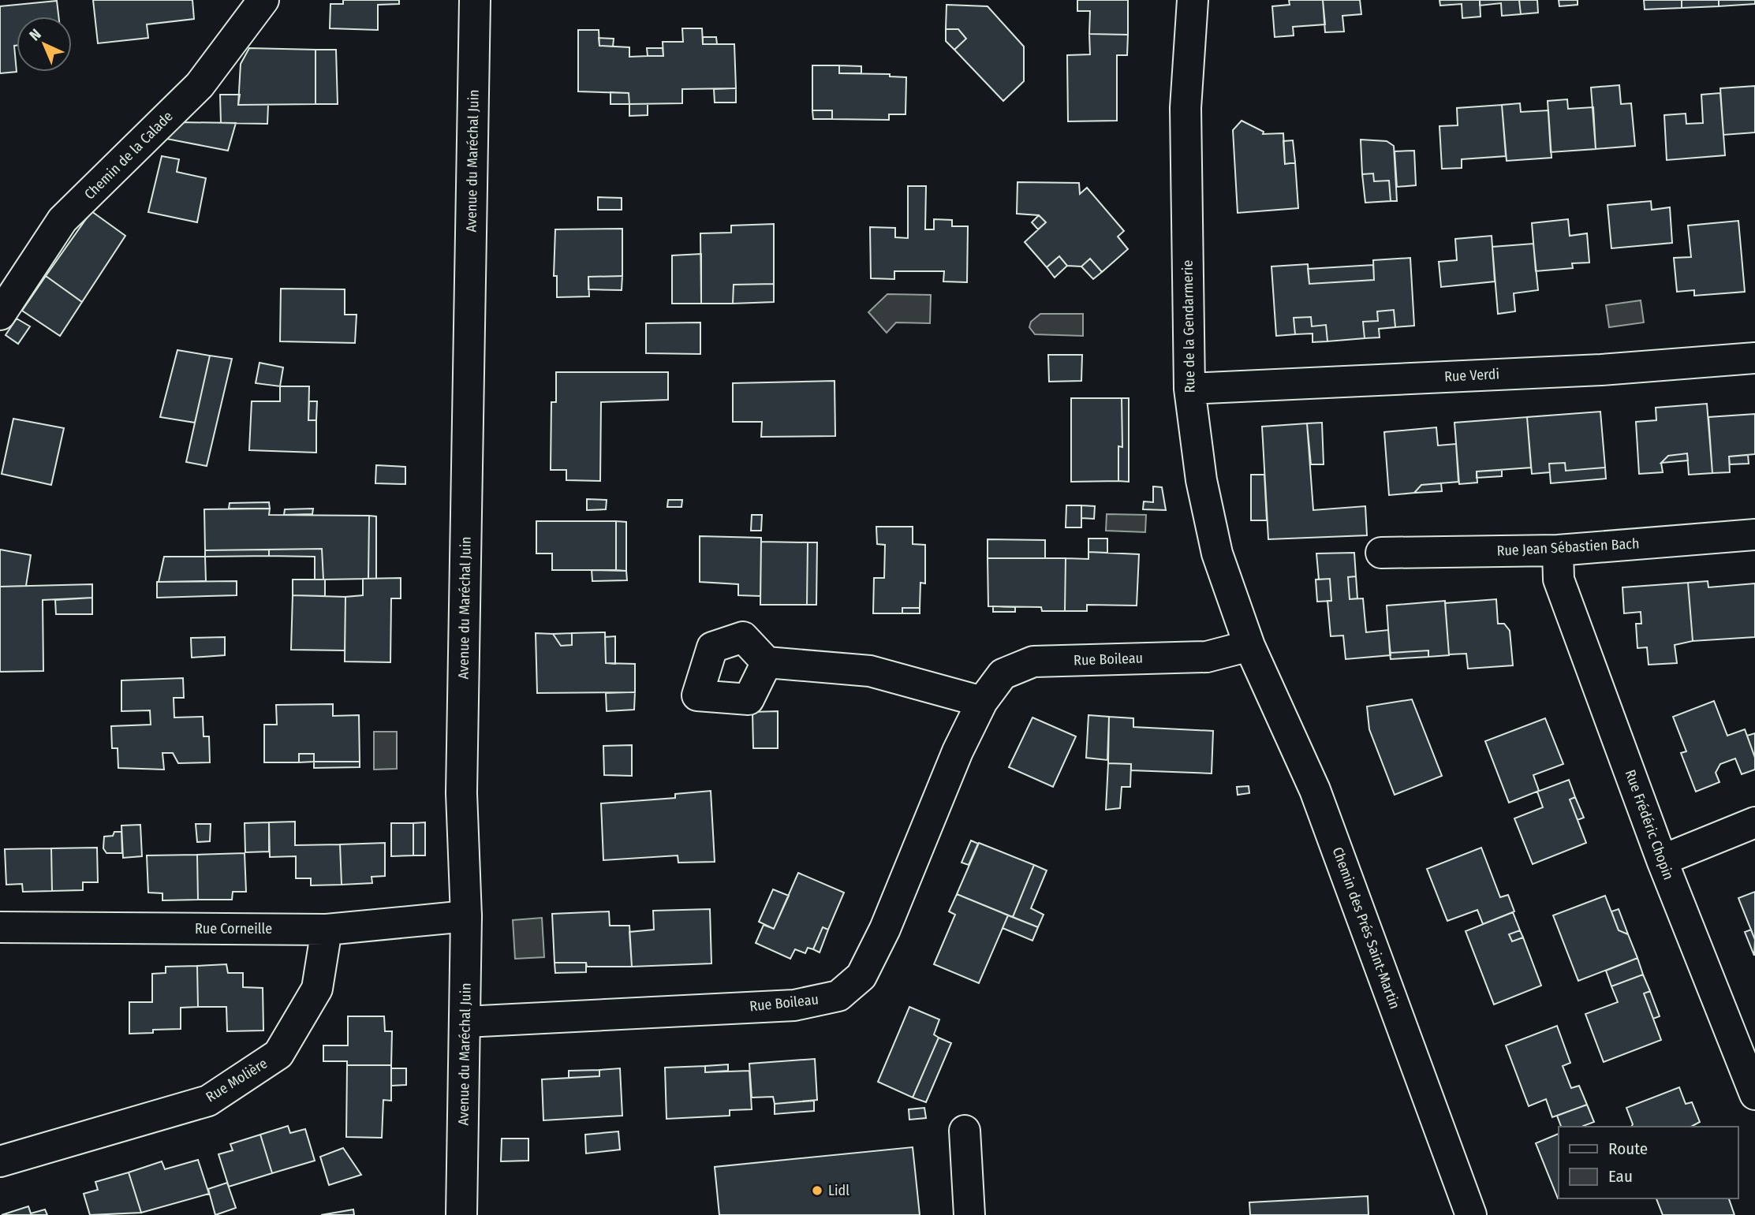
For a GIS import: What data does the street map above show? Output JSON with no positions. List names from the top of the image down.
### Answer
{
  "streets": {
    "street": [
      "Chemin de la Calade",
      "Avenue du Maréchal Juin",
      "Rue de la Gendarmerie",
      "Rue Verdi",
      "Rue Jean Sébastien Bach",
      "Rue Boileau",
      "Rue Frédéric Chopin",
      "Chemin des Prés Saint-Martin",
      "Rue Corneille",
      "Rue Molière"
    ]
  },
  "crossings": [
    ["Avenue du Maréchal Juin", "Rue Boileau"],
    ["Avenue du Maréchal Juin", "Rue Corneille"],
    ["Rue de la Gendarmerie", "Rue Verdi"],
    ["Rue de la Gendarmerie", "Rue Boileau"],
    ["Rue de la Gendarmerie", "Chemin des Prés Saint-Martin"],
    ["Rue Jean Sébastien Bach", "Rue Frédéric Chopin"],
    ["Rue Boileau", "Chemin des Prés Saint-Martin"],
    ["Rue Corneille", "Rue Molière"]
  ],
  "places": ["Lidl"],
  "legend": ["Route", "Eau"],
  "north": "top left"
}
